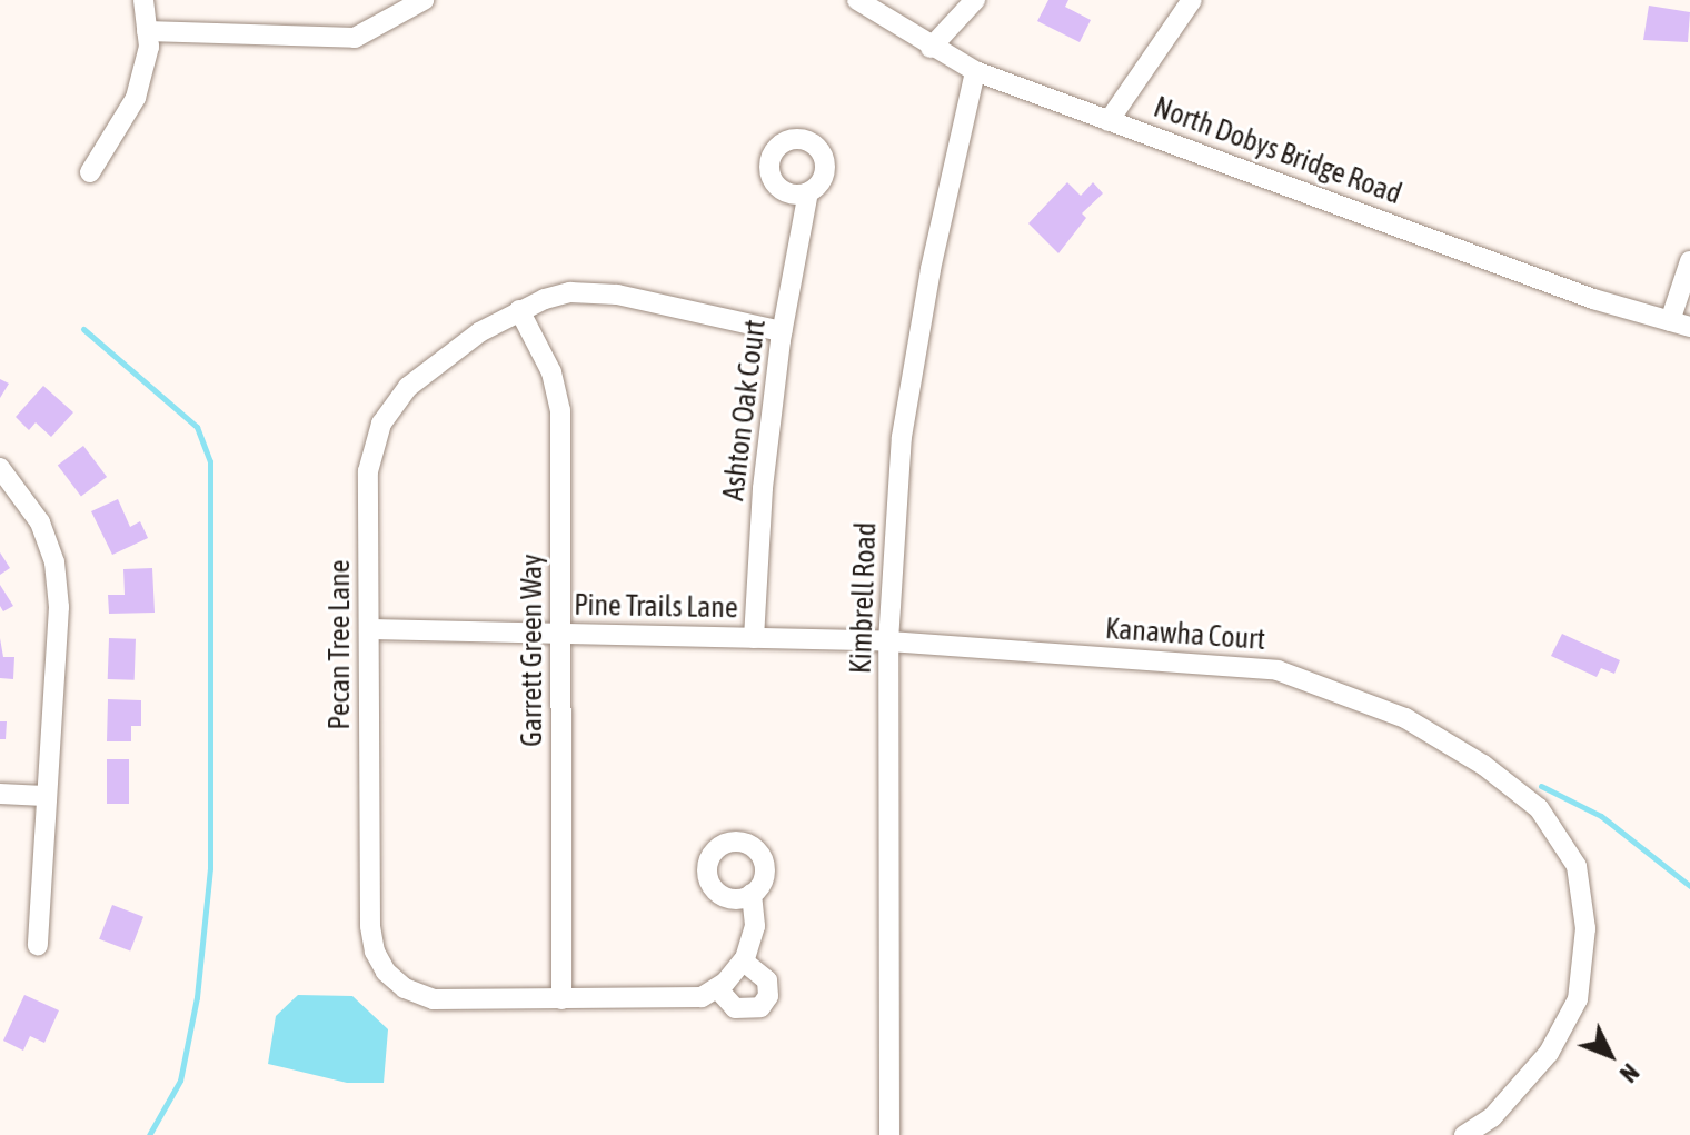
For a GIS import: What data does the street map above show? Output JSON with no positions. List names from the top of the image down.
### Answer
{
  "streets": {
    "street": [
      "North Dobys Bridge Road",
      "Ashton Oak Court",
      "Kimbrell Road",
      "Pine Trails Lane",
      "Kanawha Court",
      "Pecan Tree Lane",
      "Garrett Green Way"
    ]
  },
  "crossings": [
    ["North Dobys Bridge Road", "Kimbrell Road"],
    ["Ashton Oak Court", "Pine Trails Lane"],
    ["Ashton Oak Court", "Pecan Tree Lane"],
    ["Kimbrell Road", "Pine Trails Lane"],
    ["Kimbrell Road", "Kanawha Court"],
    ["Pine Trails Lane", "Kanawha Court"],
    ["Pine Trails Lane", "Pecan Tree Lane"],
    ["Pine Trails Lane", "Garrett Green Way"],
    ["Pecan Tree Lane", "Garrett Green Way"]
  ],
  "north": "bottom right"
}
